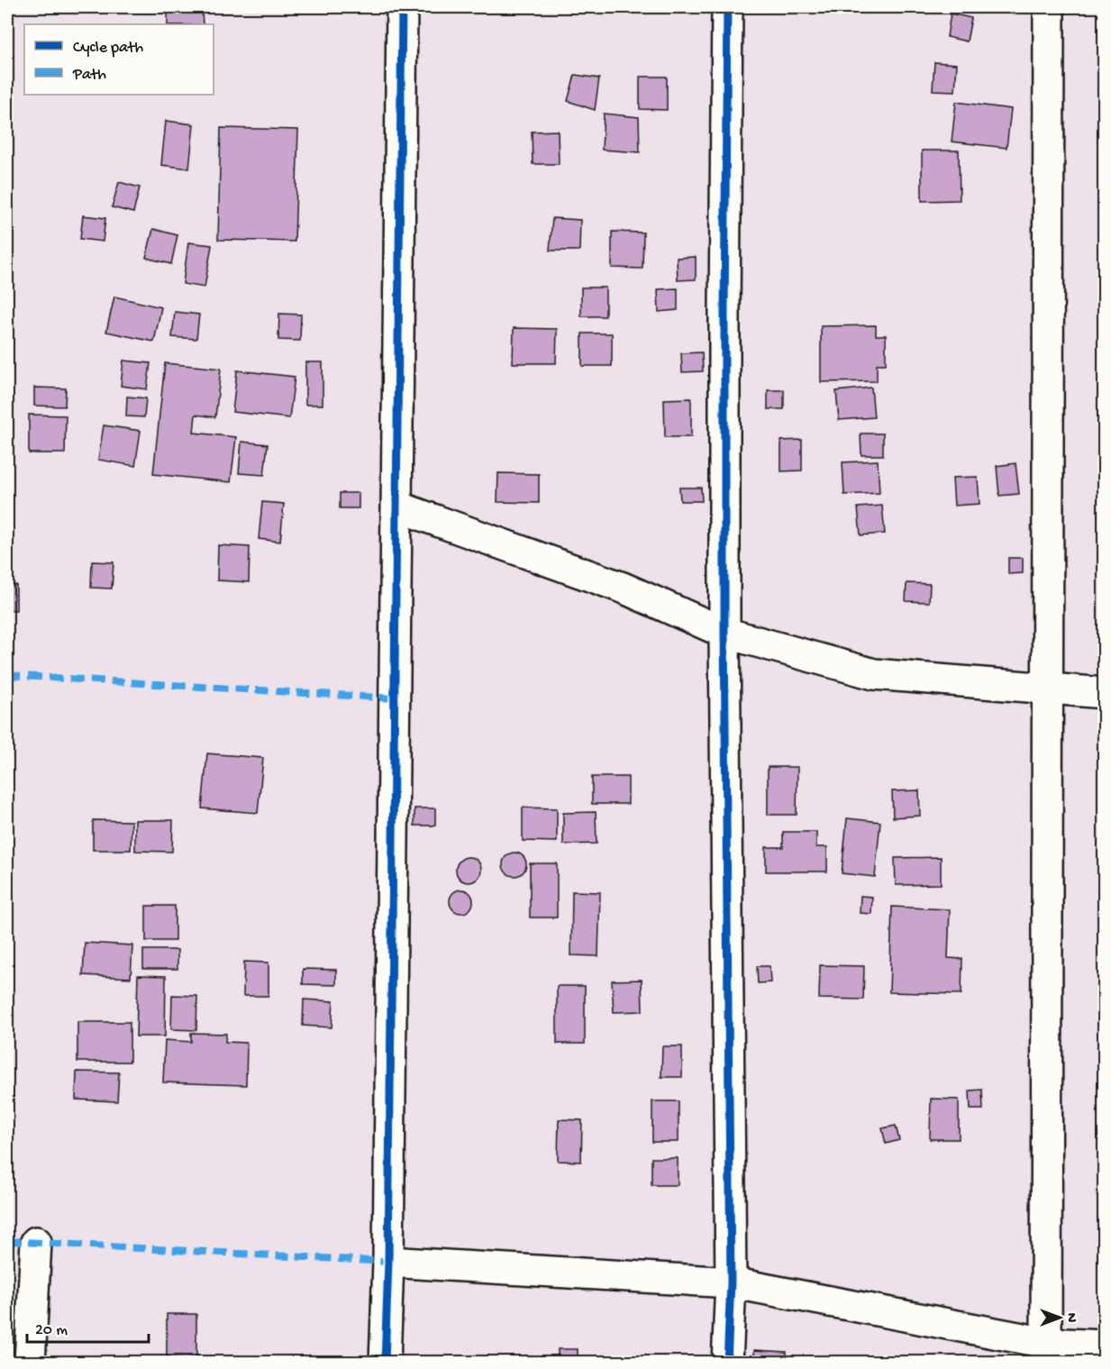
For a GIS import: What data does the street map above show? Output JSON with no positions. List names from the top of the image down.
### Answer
{
  "legend": ["Cycle path", "Path"],
  "scale_bar": "20 m",
  "north": "right"
}
